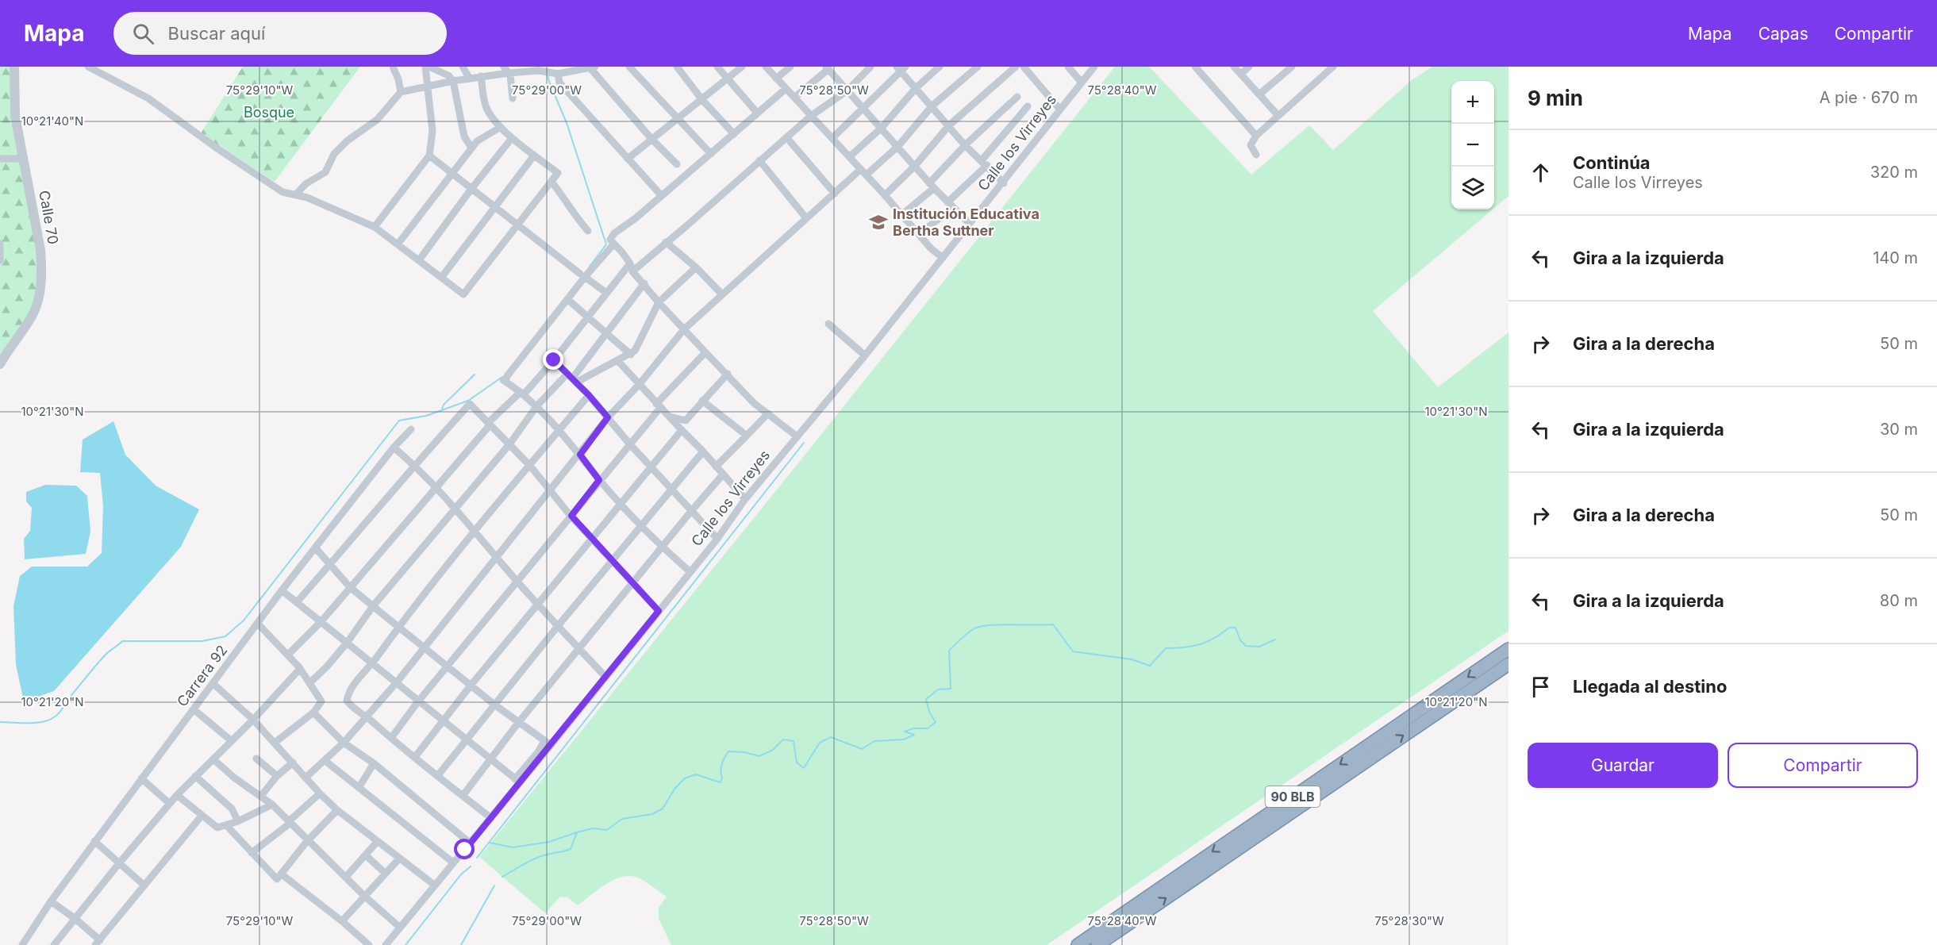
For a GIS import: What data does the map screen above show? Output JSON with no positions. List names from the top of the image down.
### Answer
{
  "streets": {
    "highway": ["90 BLB"],
    "street": ["Calle los Virreyes", "Calle 70", "Carrera 92"]
  },
  "parks": ["Bosque"],
  "places": {
    "school or university": ["Institución Educativa Bertha Suttner"]
  },
  "page": {
    "header": "Mapa",
    "search": "Buscar aquí",
    "nav": ["Mapa", "Capas", "Compartir"],
    "heading": ["9 min", "A pie · 670 m"],
    "map_buttons": ["+", "−"],
    "list": [
      ["Continúa", "Calle los Virreyes", "320 m"],
      ["Gira a la izquierda", "140 m"],
      ["Gira a la derecha", "50 m"],
      ["Gira a la izquierda", "30 m"],
      ["Gira a la derecha", "50 m"],
      ["Gira a la izquierda", "80 m"],
      "Llegada al destino"
    ],
    "buttons": ["Guardar", "Compartir"]
  },
  "coordinates": [
    "75°29'10\"W",
    "75°29'00\"W",
    "75°28'50\"W",
    "75°28'40\"W",
    "10°21'40\"N",
    "10°21'30\"N",
    "10°21'20\"N",
    "75°28'30\"W"
  ]
}
